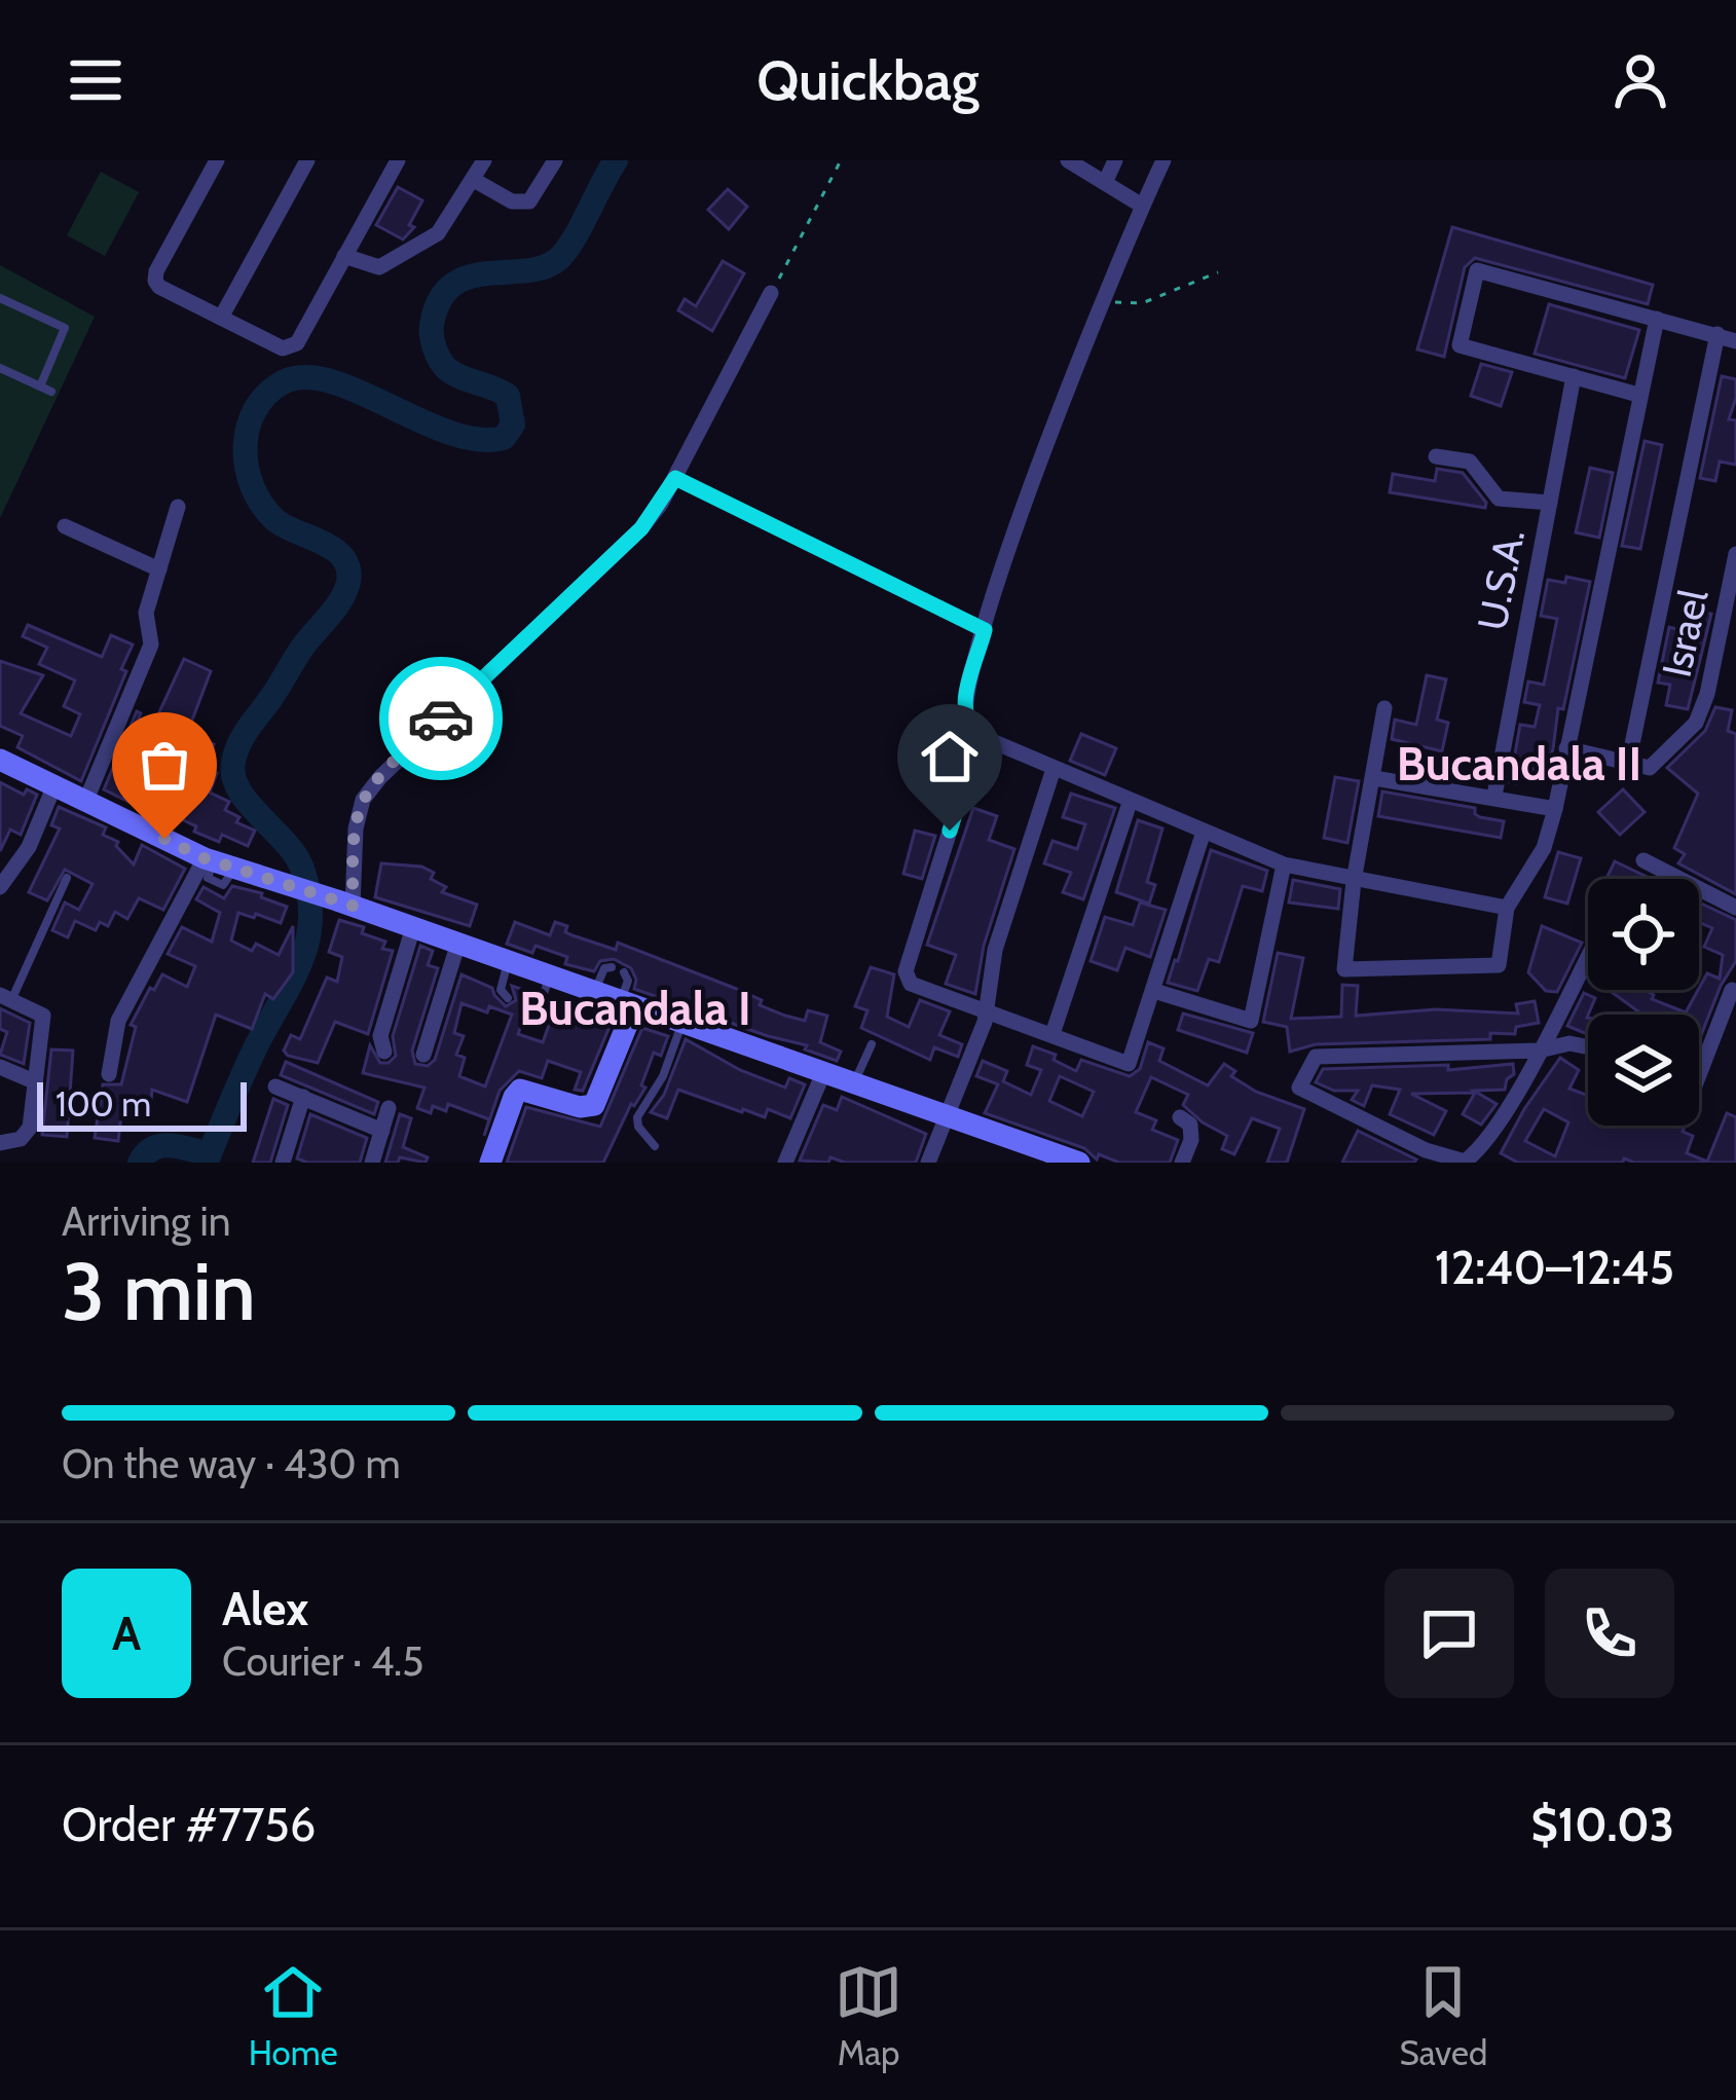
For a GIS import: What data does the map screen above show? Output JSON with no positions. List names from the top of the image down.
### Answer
{
  "streets": {
    "street": ["U.S.A.", "Israel"]
  },
  "districts": ["Bucandala II", "Bucandala I"],
  "scale_bar": "100 m",
  "page": {
    "header": "Quickbag",
    "scale": "100 m",
    "heading": ["3 min", "Arriving in", "12:40–12:45"],
    "panel": [
      "Alex",
      "Courier · 4.5",
      "Order #7756",
      "$10.03"
    ],
    "bar": "On the way · 430 m",
    "round": "A",
    "tabs": ["Home", "Map", "Saved"]
  }
}
